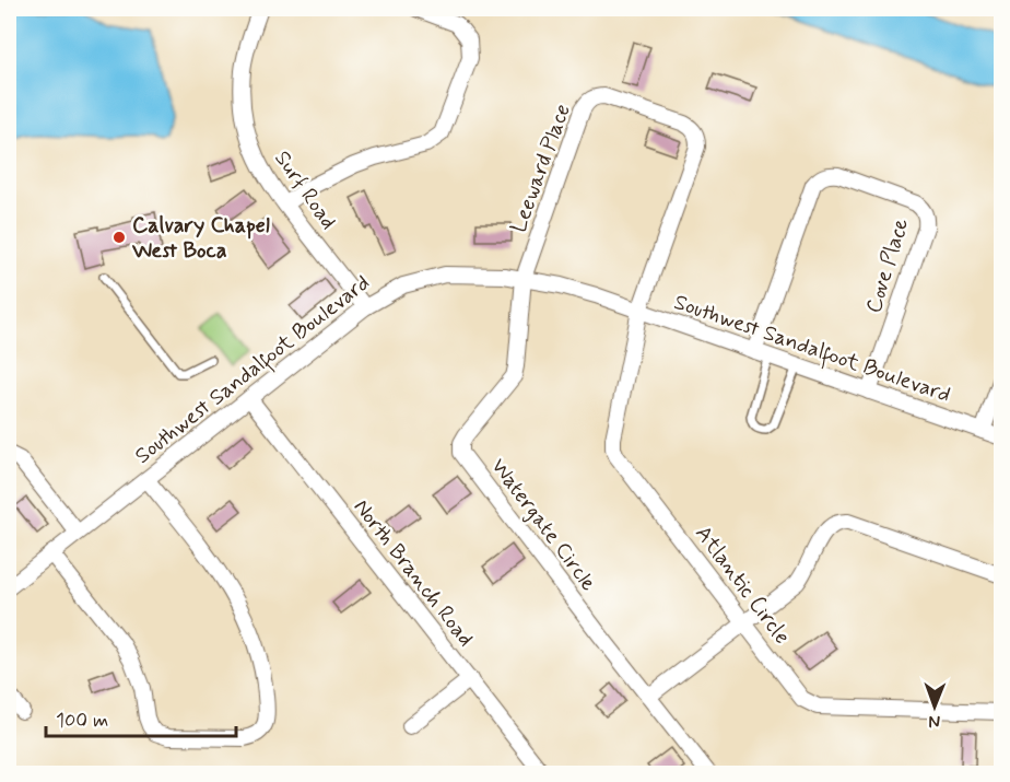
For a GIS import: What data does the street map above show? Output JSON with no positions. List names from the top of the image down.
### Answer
{
  "streets": {
    "street": [
      "Leeward Place",
      "Surf Road",
      "Cove Place",
      "Southwest Sandalfoot Boulevard",
      "Watergate Circle",
      "North Branch Road",
      "Atlantic Circle"
    ]
  },
  "crossings": [
    ["Leeward Place", "Southwest Sandalfoot Boulevard"],
    ["Leeward Place", "Watergate Circle"],
    ["Leeward Place", "Atlantic Circle"],
    ["Surf Road", "Southwest Sandalfoot Boulevard"],
    ["Cove Place", "Southwest Sandalfoot Boulevard"],
    ["Southwest Sandalfoot Boulevard", "Watergate Circle"],
    ["Southwest Sandalfoot Boulevard", "North Branch Road"],
    ["Southwest Sandalfoot Boulevard", "Atlantic Circle"]
  ],
  "places": ["Calvary Chapel West Boca"],
  "scale_bar": "100 m",
  "north": "bottom"
}
